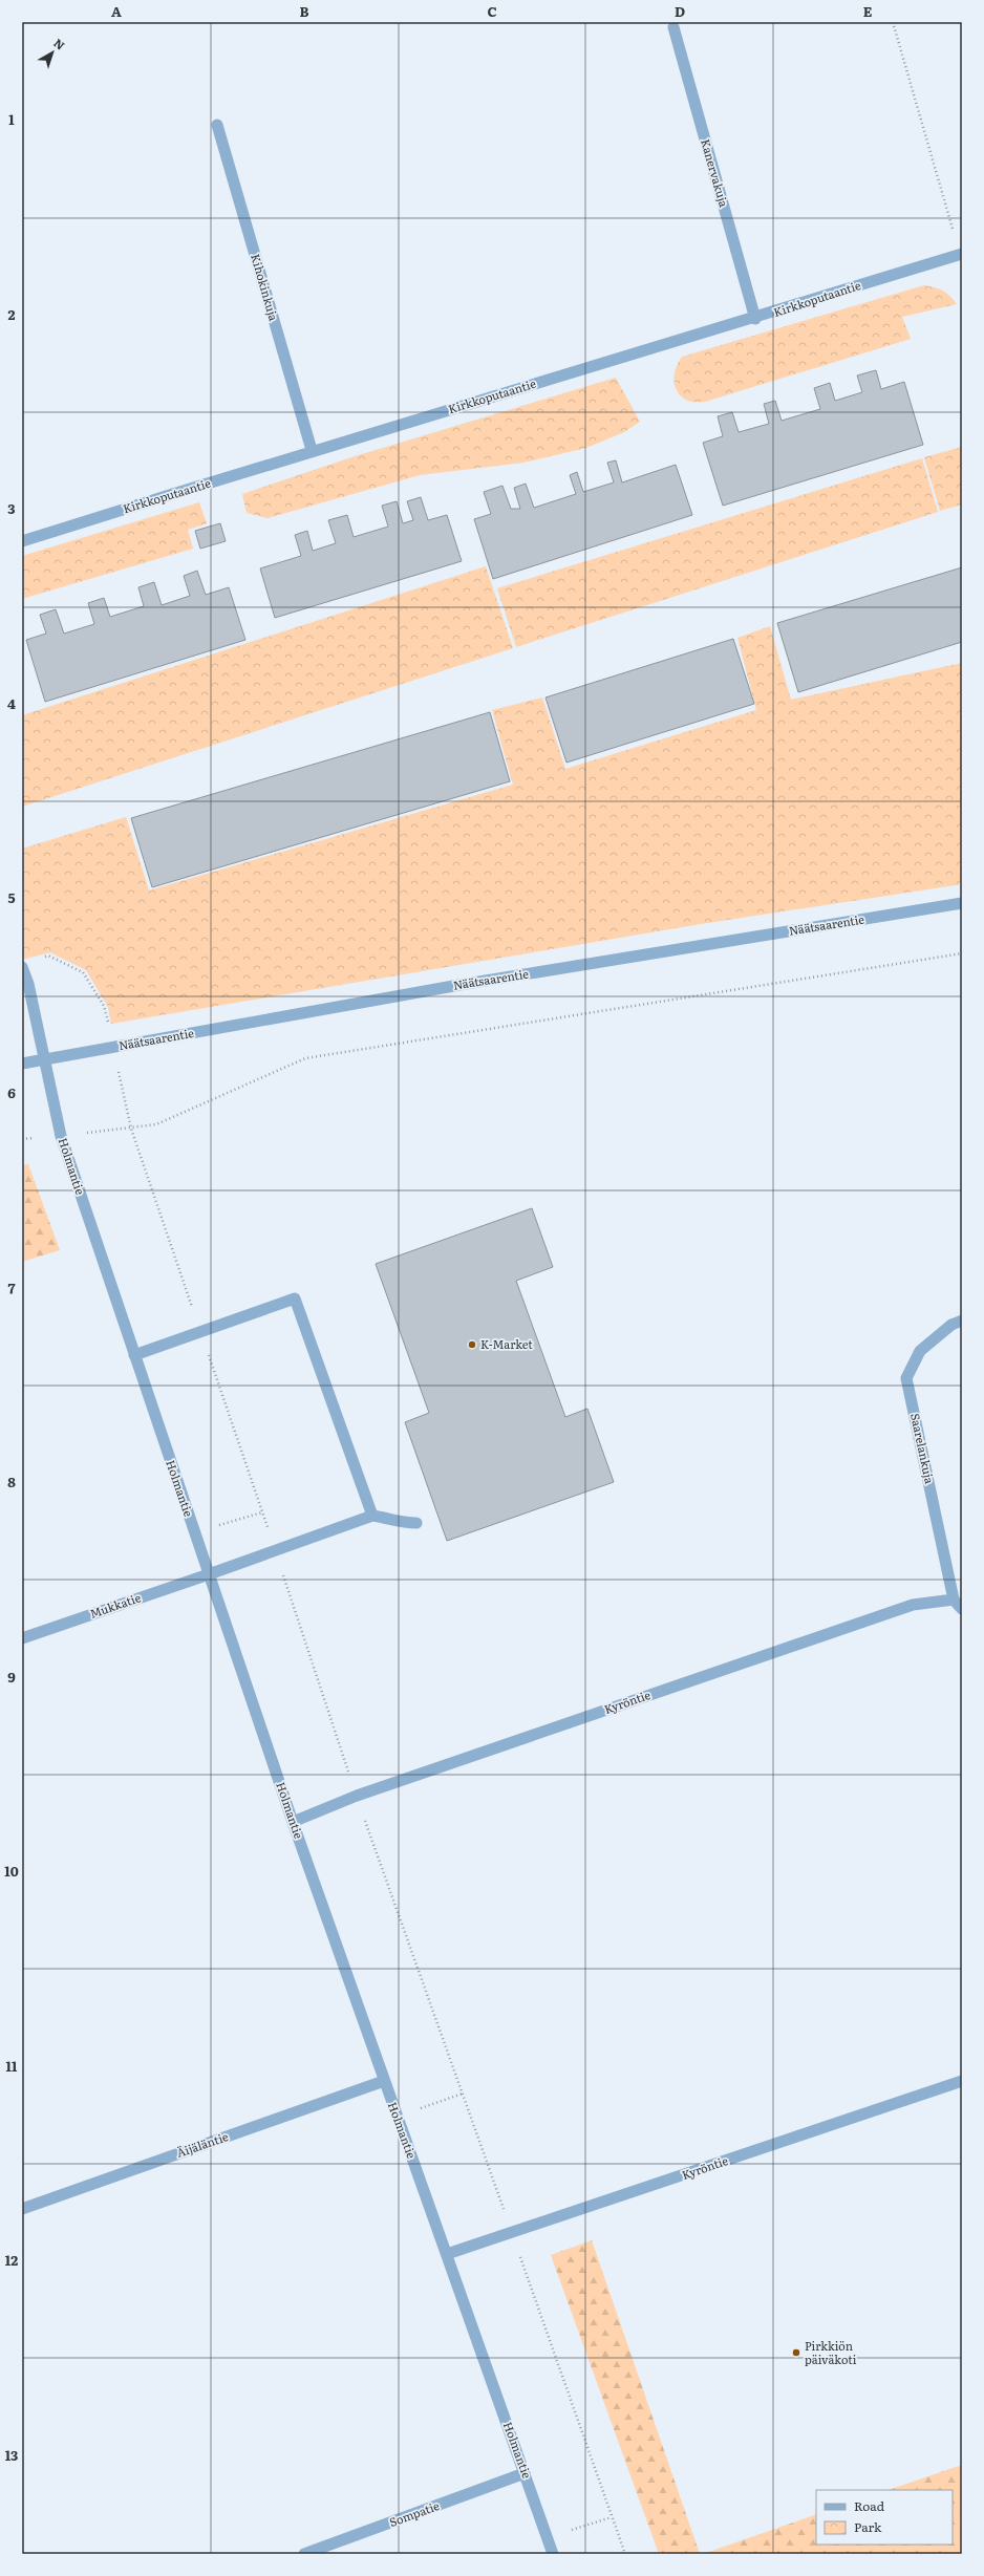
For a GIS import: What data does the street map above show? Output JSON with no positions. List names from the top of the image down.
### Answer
{
  "streets": {
    "street": [
      "Kanervakuja",
      "Kihokinkuja",
      "Kirkkoputaantie",
      "Näätsaarentie",
      "Holmantie",
      "Saarelankuja",
      "Mukkatie",
      "Kyröntie",
      "Äijäläntie",
      "Sompatie"
    ]
  },
  "crossings": [
    ["Kanervakuja", "Kirkkoputaantie"],
    ["Kihokinkuja", "Kirkkoputaantie"],
    ["Näätsaarentie", "Holmantie"],
    ["Holmantie", "Mukkatie"],
    ["Holmantie", "Kyröntie"],
    ["Holmantie", "Äijäläntie"],
    ["Holmantie", "Sompatie"],
    ["Saarelankuja", "Kyröntie"]
  ],
  "places": ["K-Market", "Pirkkiön päiväkoti"],
  "legend": ["Road", "Park"],
  "north": "top right",
  "grid": {
    "columns": [
      "A",
      "B",
      "C",
      "D",
      "E"
    ],
    "rows": [
      "1",
      "2",
      "3",
      "4",
      "5",
      "6",
      "7",
      "8",
      "9",
      "10",
      "11",
      "12",
      "13"
    ]
  }
}
